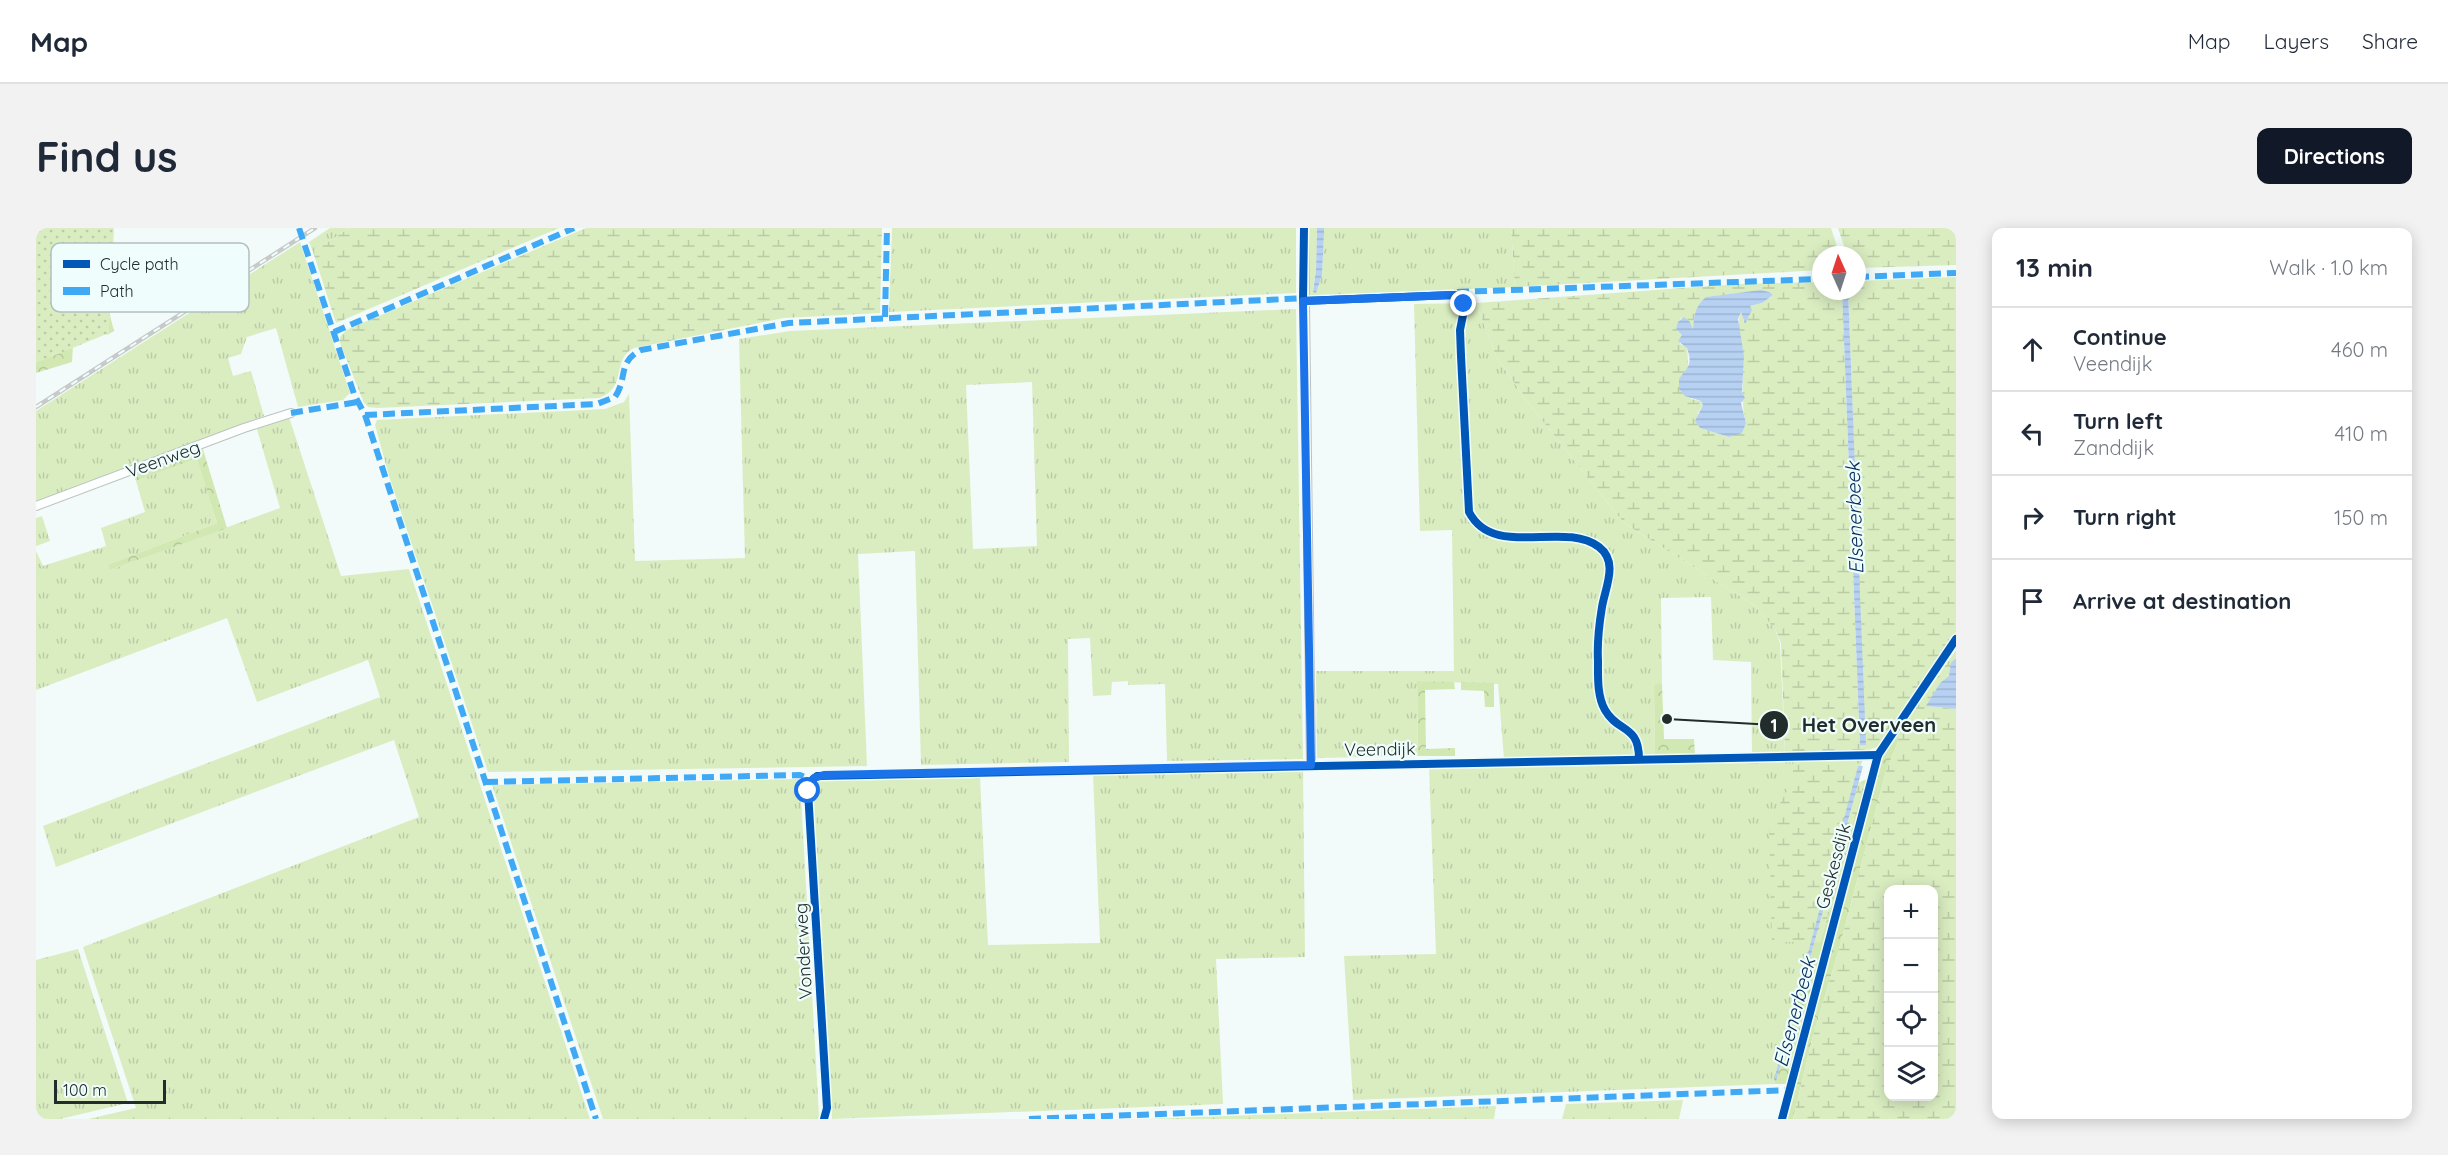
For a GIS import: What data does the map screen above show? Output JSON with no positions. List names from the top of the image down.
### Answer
{
  "streets": {
    "street": [
      "Veenweg",
      "Veendijk",
      "Geskesdijk",
      "Vonderweg"
    ]
  },
  "crossings": [
    ["Veendijk", "Geskesdijk"],
    ["Veendijk", "Vonderweg"]
  ],
  "water": ["Elsenerbeek"],
  "places": ["Het Overveen"],
  "legend": ["Cycle path", "Path"],
  "scale_bar": "100 m",
  "north": "top",
  "page": {
    "header": "Map",
    "nav": ["Map", "Layers", "Share"],
    "buttons": "Directions",
    "title": "Find us",
    "heading": ["13 min", "Walk · 1.0 km"],
    "list": [
      ["Continue", "Veendijk", "460 m"],
      ["Turn left", "Zanddijk", "410 m"],
      ["Turn right", "150 m"],
      "Arrive at destination"
    ],
    "map_buttons": ["+", "−"],
    "scale": "100 m"
  }
}
